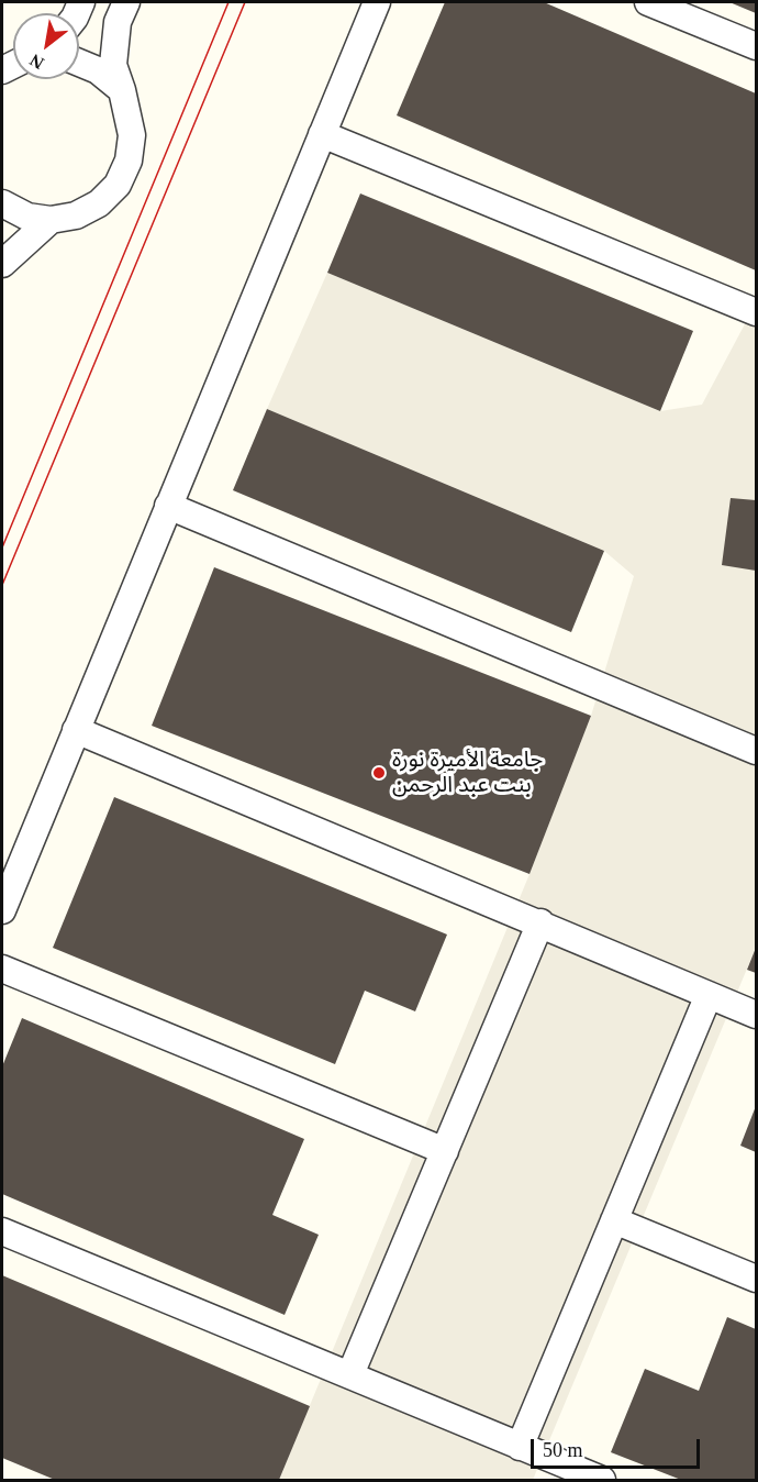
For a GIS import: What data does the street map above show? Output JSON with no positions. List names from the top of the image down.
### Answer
{
  "places": ["جامعة الأميرة نورة بنت عبد الرحمن"],
  "scale_bar": "50 m",
  "north": "bottom left"
}
